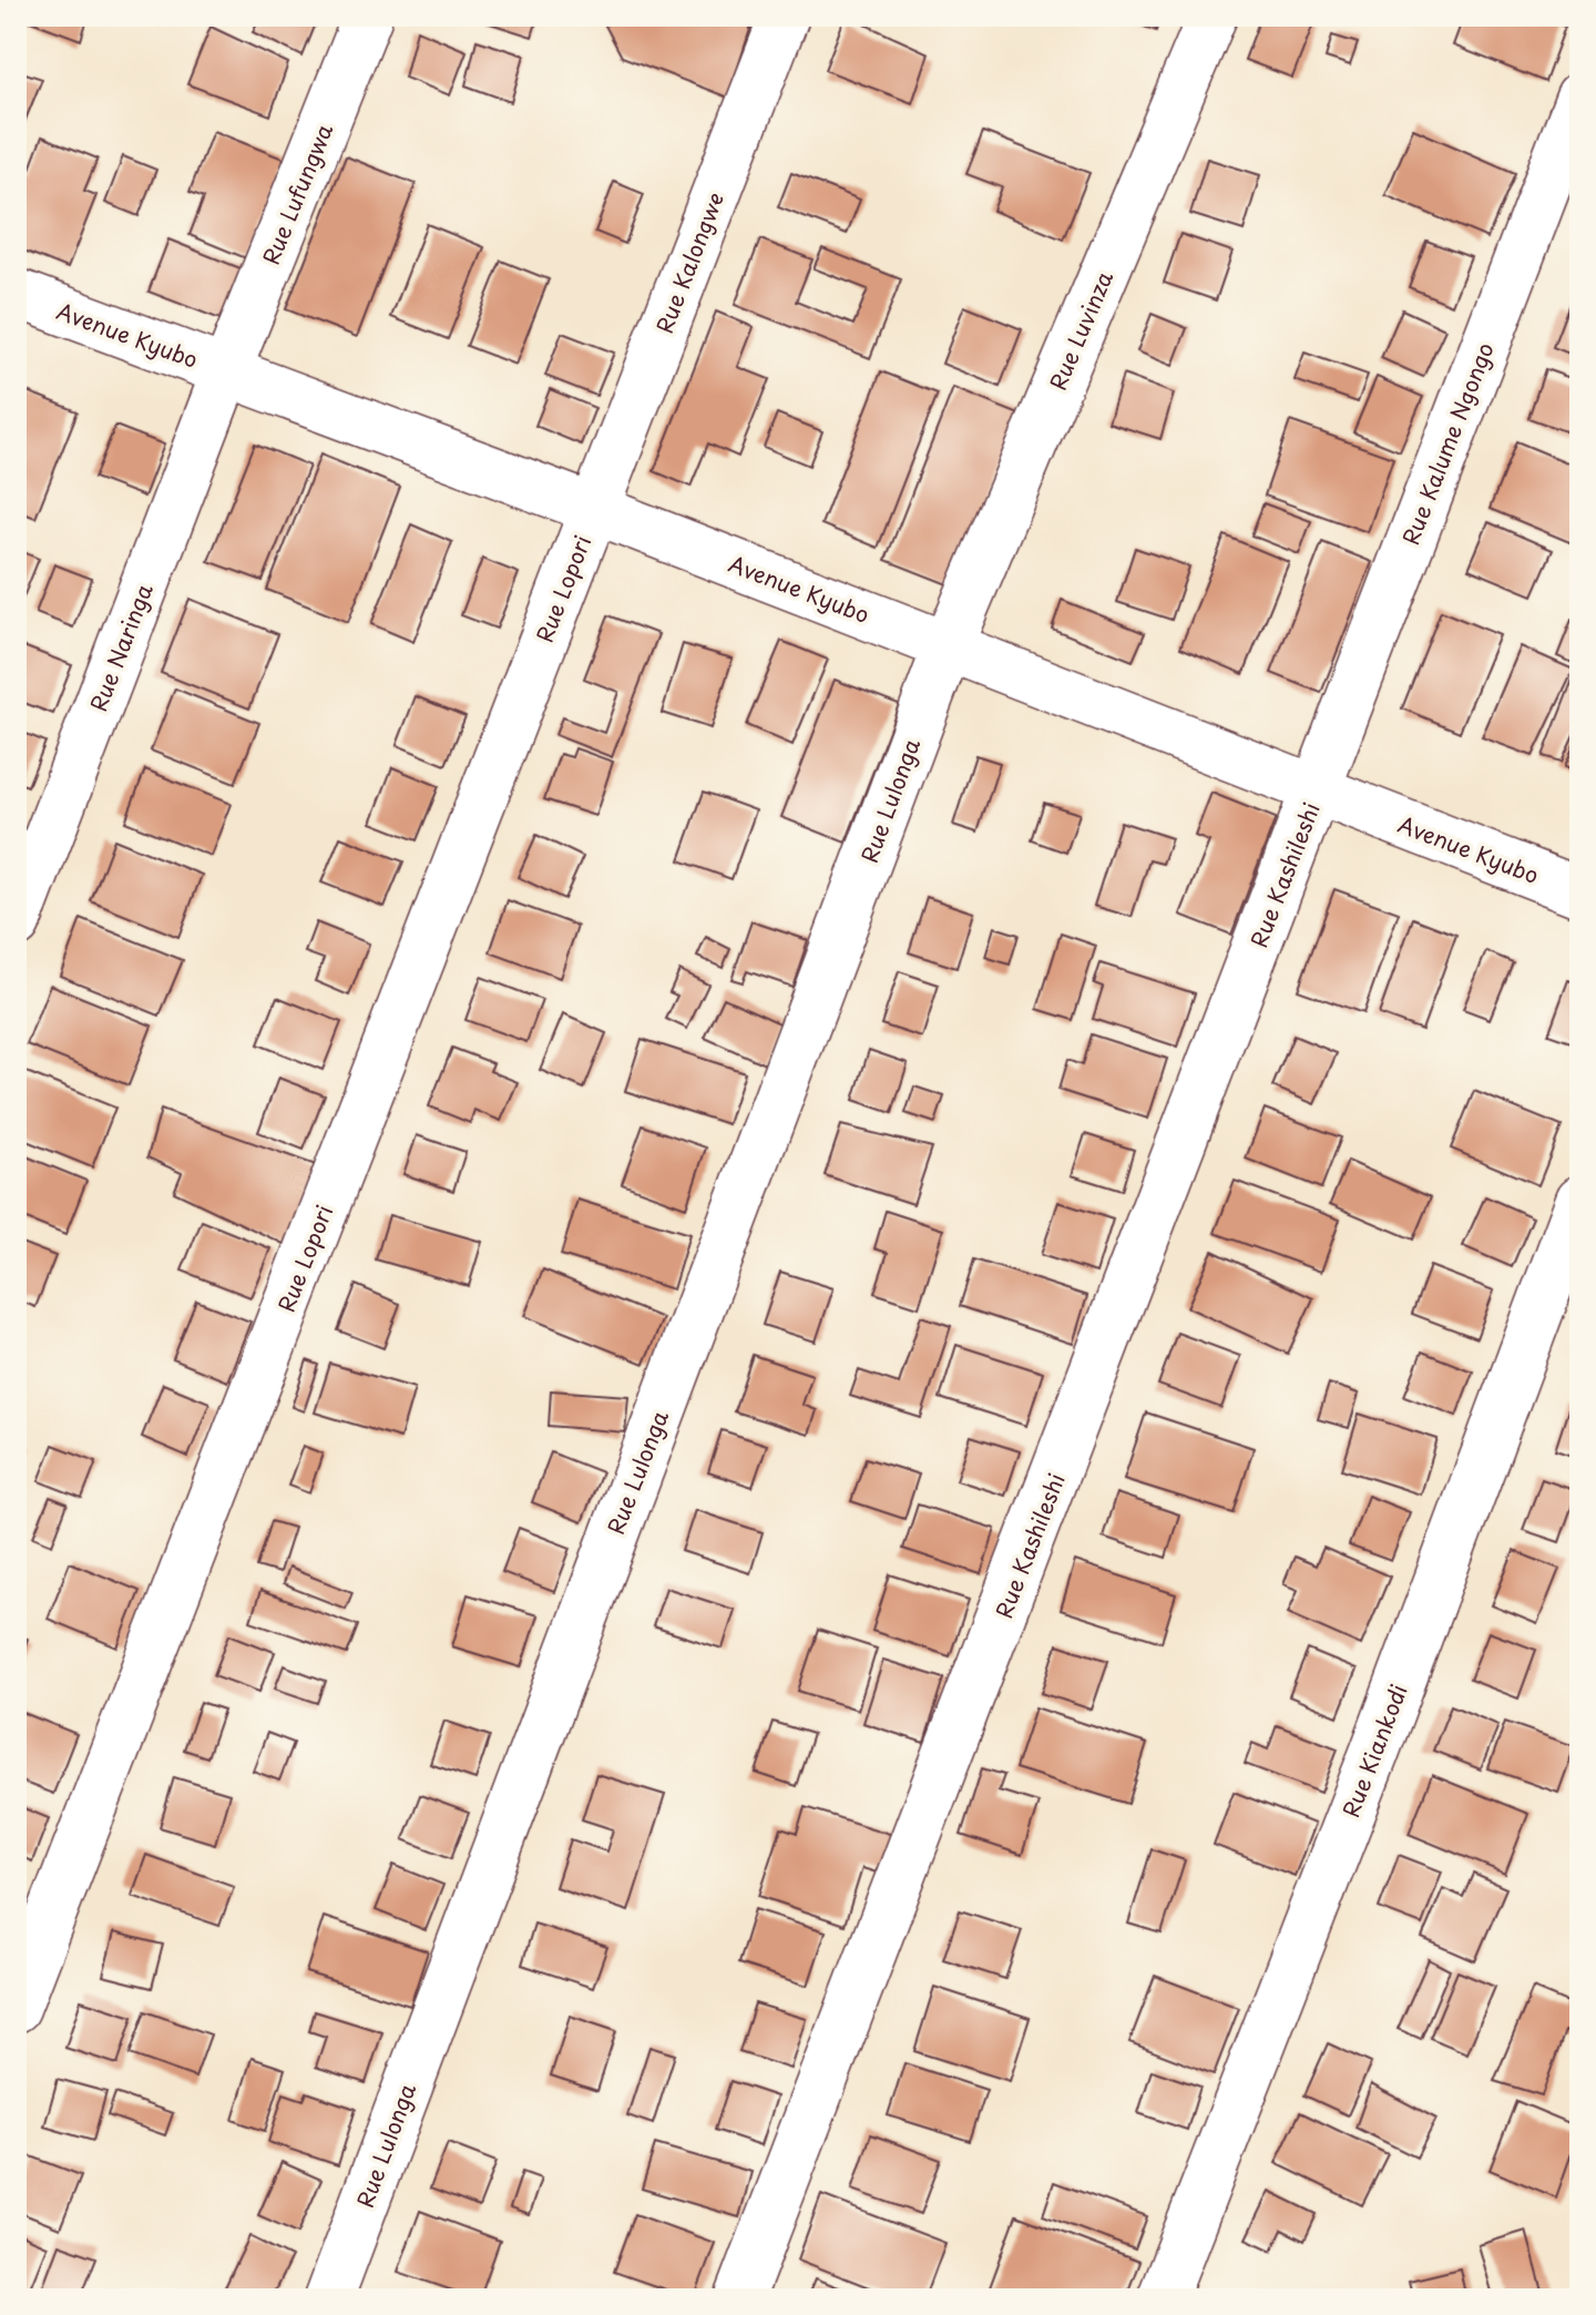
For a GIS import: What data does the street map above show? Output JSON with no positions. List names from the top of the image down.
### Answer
{
  "streets": {
    "street": [
      "Rue Lufungwa",
      "Rue Kalongwe",
      "Rue Luvinza",
      "Avenue Kyubo",
      "Rue Kalume Ngongo",
      "Rue Lopori",
      "Rue Naringa",
      "Rue Lulonga",
      "Rue Kashileshi",
      "Rue Kiankodi"
    ]
  },
  "crossings": [
    ["Rue Lufungwa", "Avenue Kyubo"],
    ["Rue Lufungwa", "Rue Naringa"],
    ["Rue Kalongwe", "Avenue Kyubo"],
    ["Rue Kalongwe", "Rue Lopori"],
    ["Rue Luvinza", "Avenue Kyubo"],
    ["Rue Luvinza", "Rue Lulonga"],
    ["Avenue Kyubo", "Rue Kalume Ngongo"],
    ["Avenue Kyubo", "Rue Lopori"],
    ["Avenue Kyubo", "Rue Naringa"],
    ["Avenue Kyubo", "Rue Lulonga"],
    ["Avenue Kyubo", "Rue Kashileshi"],
    ["Rue Kalume Ngongo", "Rue Kashileshi"]
  ]
}
